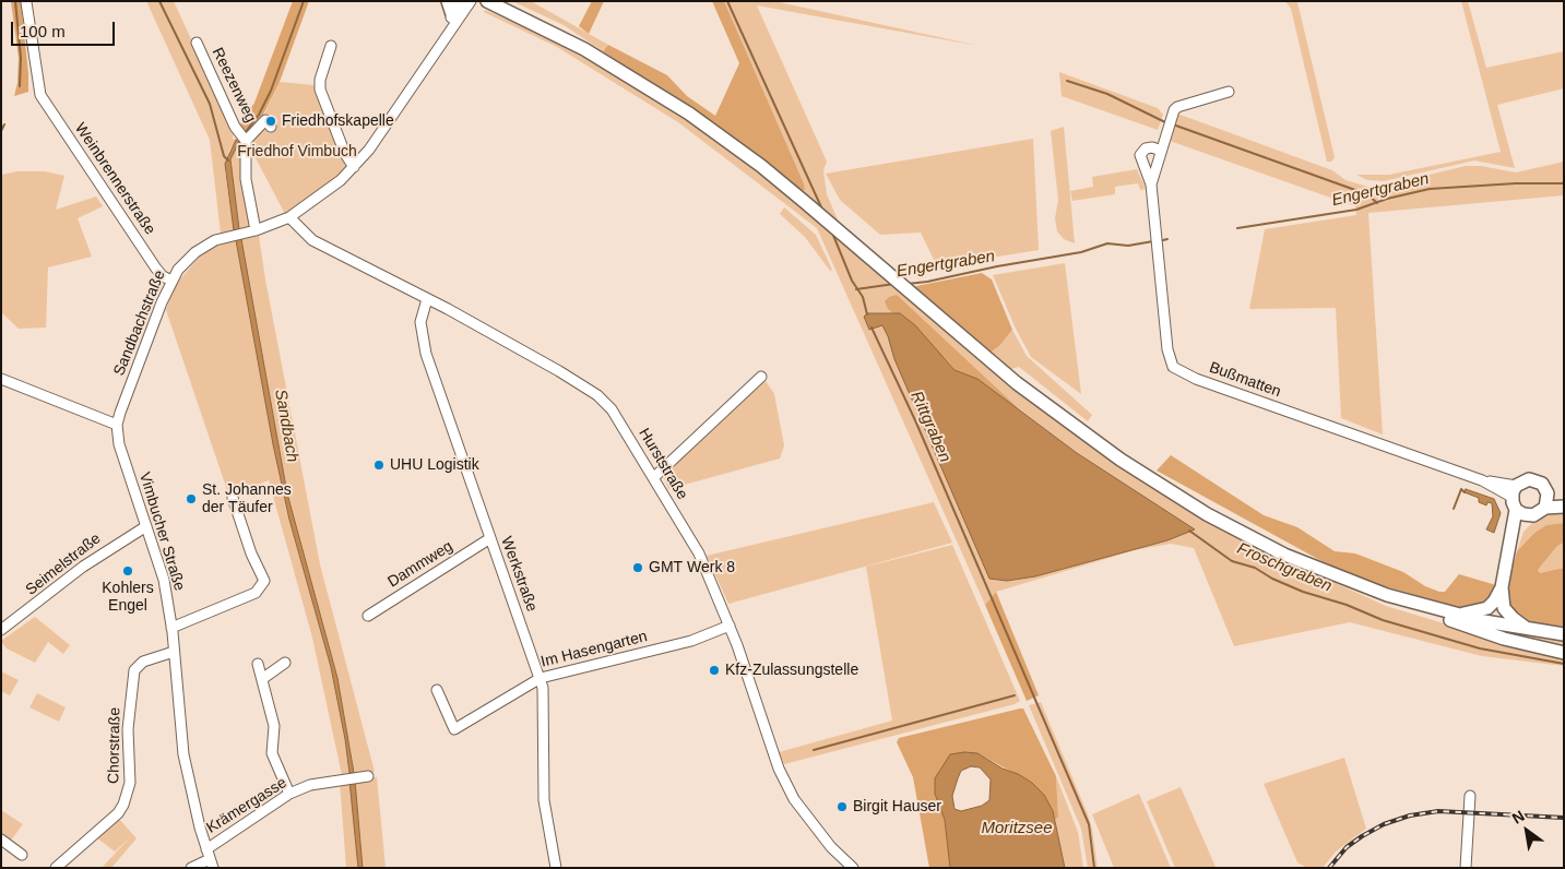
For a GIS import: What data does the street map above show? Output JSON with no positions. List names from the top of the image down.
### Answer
{
  "streets": {
    "street": [
      "Reezenweg",
      "Weinbrennerstraße",
      "Sandbachstraße",
      "Bußmatten",
      "Hurststraße",
      "Vimbucher Straße",
      "Seimelstraße",
      "Dammweg",
      "Werkstraße",
      "Im Hasengarten",
      "Chorstraße",
      "Krämergasse"
    ]
  },
  "crossings": [
    ["Reezenweg", "Sandbachstraße"],
    ["Weinbrennerstraße", "Sandbachstraße"],
    ["Sandbachstraße", "Hurststraße"],
    ["Sandbachstraße", "Vimbucher Straße"],
    ["Hurststraße", "Werkstraße"],
    ["Hurststraße", "Im Hasengarten"],
    ["Vimbucher Straße", "Seimelstraße"],
    ["Vimbucher Straße", "Chorstraße"],
    ["Vimbucher Straße", "Krämergasse"],
    ["Dammweg", "Werkstraße"],
    ["Werkstraße", "Im Hasengarten"]
  ],
  "water": [
    "Engertgraben",
    "Sandbach",
    "Rittgraben",
    "Froschgraben",
    "Moritzsee"
  ],
  "parks": ["Friedhof Vimbuch"],
  "places": [
    "Friedhofskapelle",
    "UHU Logistik",
    "St. Johannes der Täufer",
    "GMT Werk 8",
    "Kohlers Engel",
    "Kfz-Zulassungstelle",
    "Birgit Hauser"
  ],
  "scale_bar": "100 m",
  "north": "top left"
}
